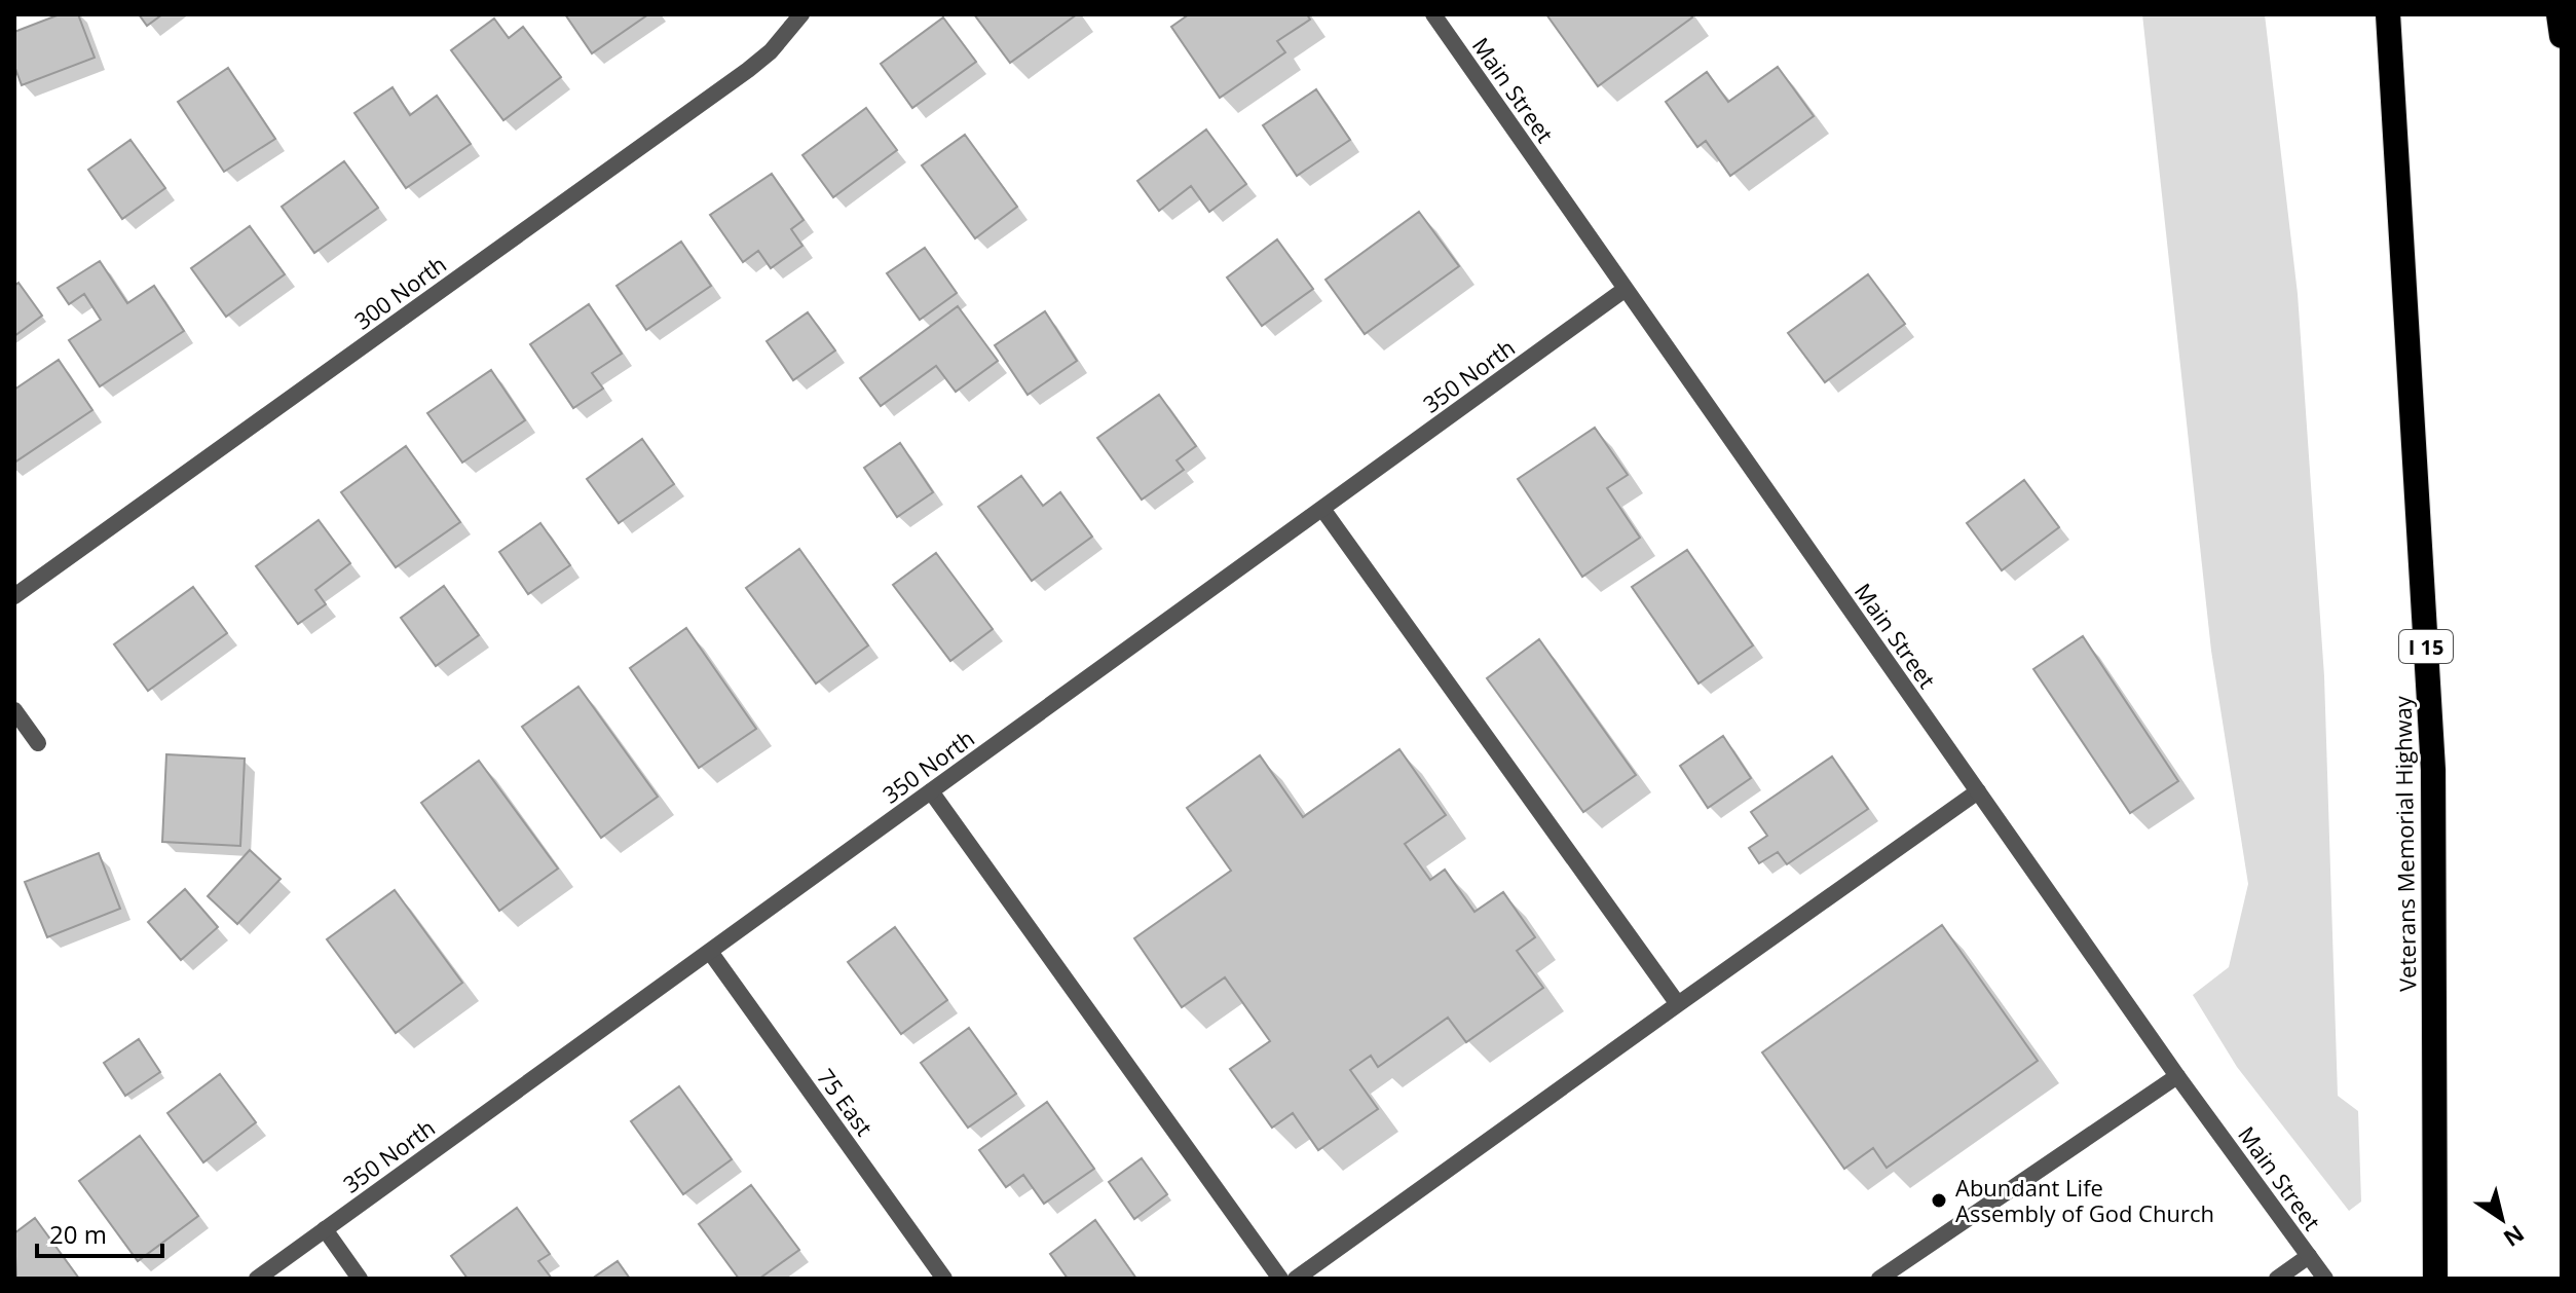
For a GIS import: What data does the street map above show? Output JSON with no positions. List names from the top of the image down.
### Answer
{
  "streets": {
    "highway": ["I 15", "Veterans Memorial Highway"],
    "street": [
      "Main Street",
      "300 North",
      "350 North",
      "75 East"
    ]
  },
  "crossings": [
    ["Main Street", "350 North"],
    ["350 North", "75 East"]
  ],
  "places": ["Abundant Life Assembly of God Church"],
  "scale_bar": "20 m",
  "north": "bottom right"
}
